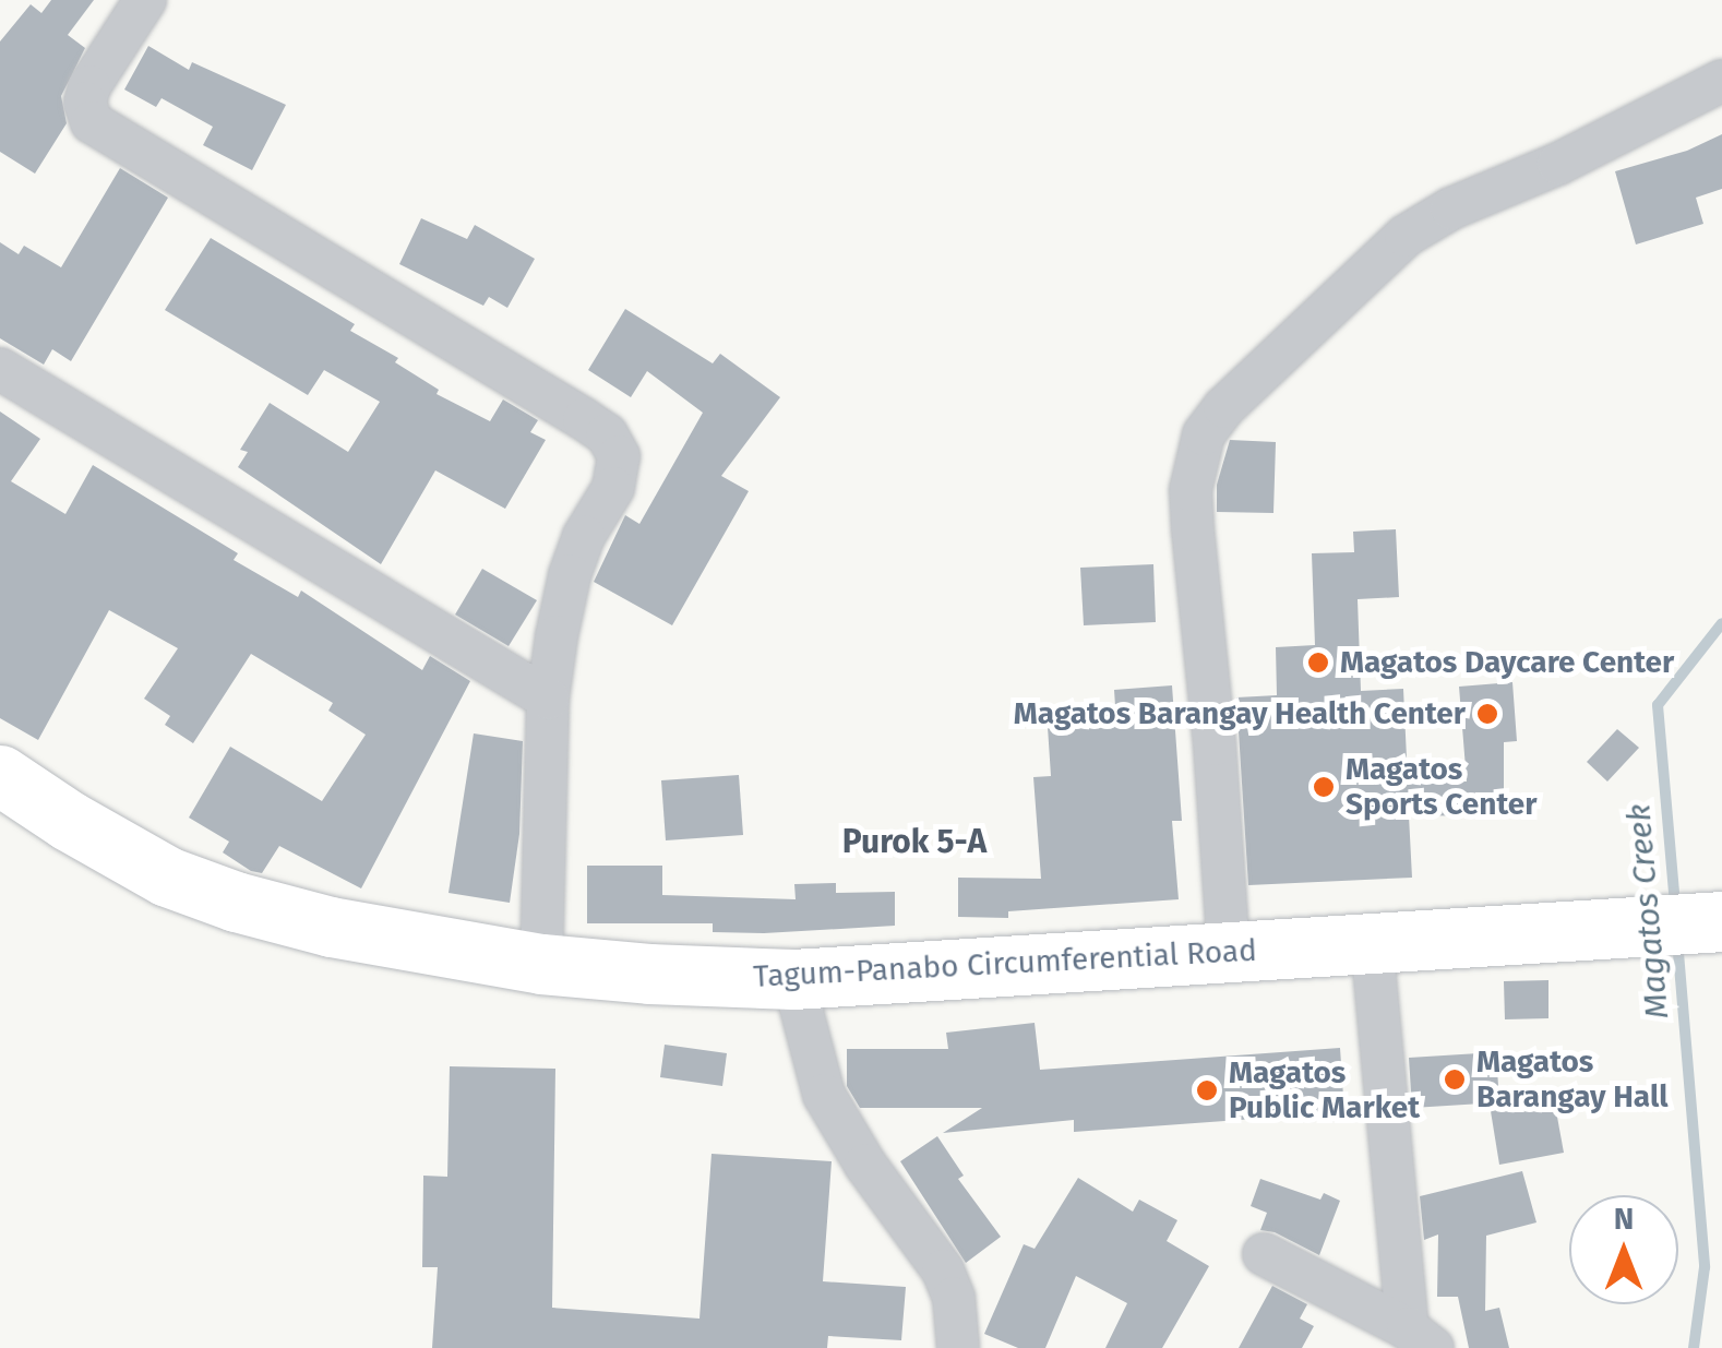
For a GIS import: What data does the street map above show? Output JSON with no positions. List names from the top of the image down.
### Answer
{
  "streets": {
    "highway": ["Tagum-Panabo Circumferential Road"]
  },
  "districts": ["Purok 5-A"],
  "water": ["Magatos Creek"],
  "places": [
    "Magatos Daycare Center",
    "Magatos Barangay Health Center",
    "Magatos Sports Center",
    "Magatos Barangay Hall",
    "Magatos Public Market"
  ],
  "north": "top"
}
